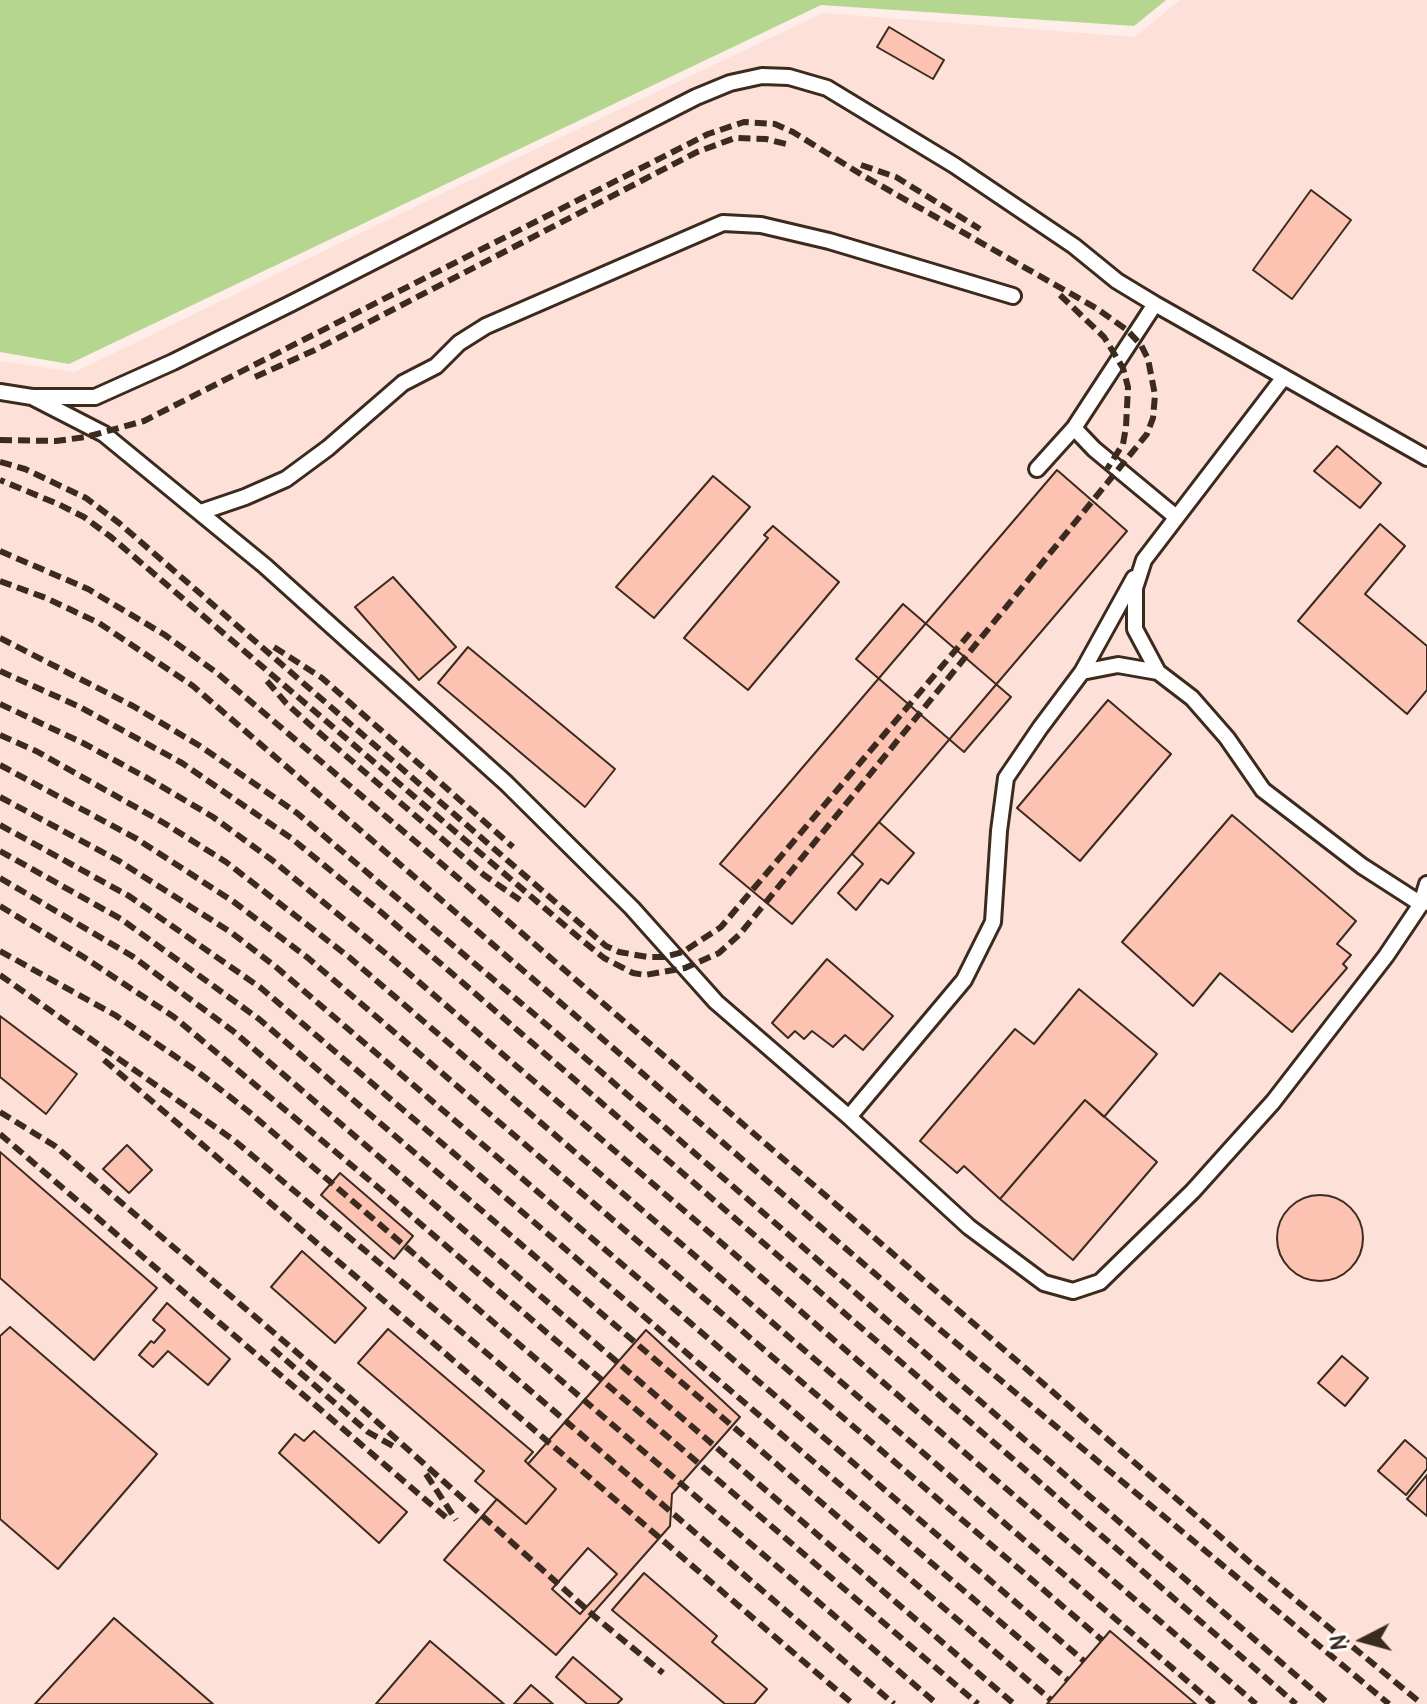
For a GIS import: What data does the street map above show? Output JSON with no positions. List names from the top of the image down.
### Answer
{
  "north": "left"
}
